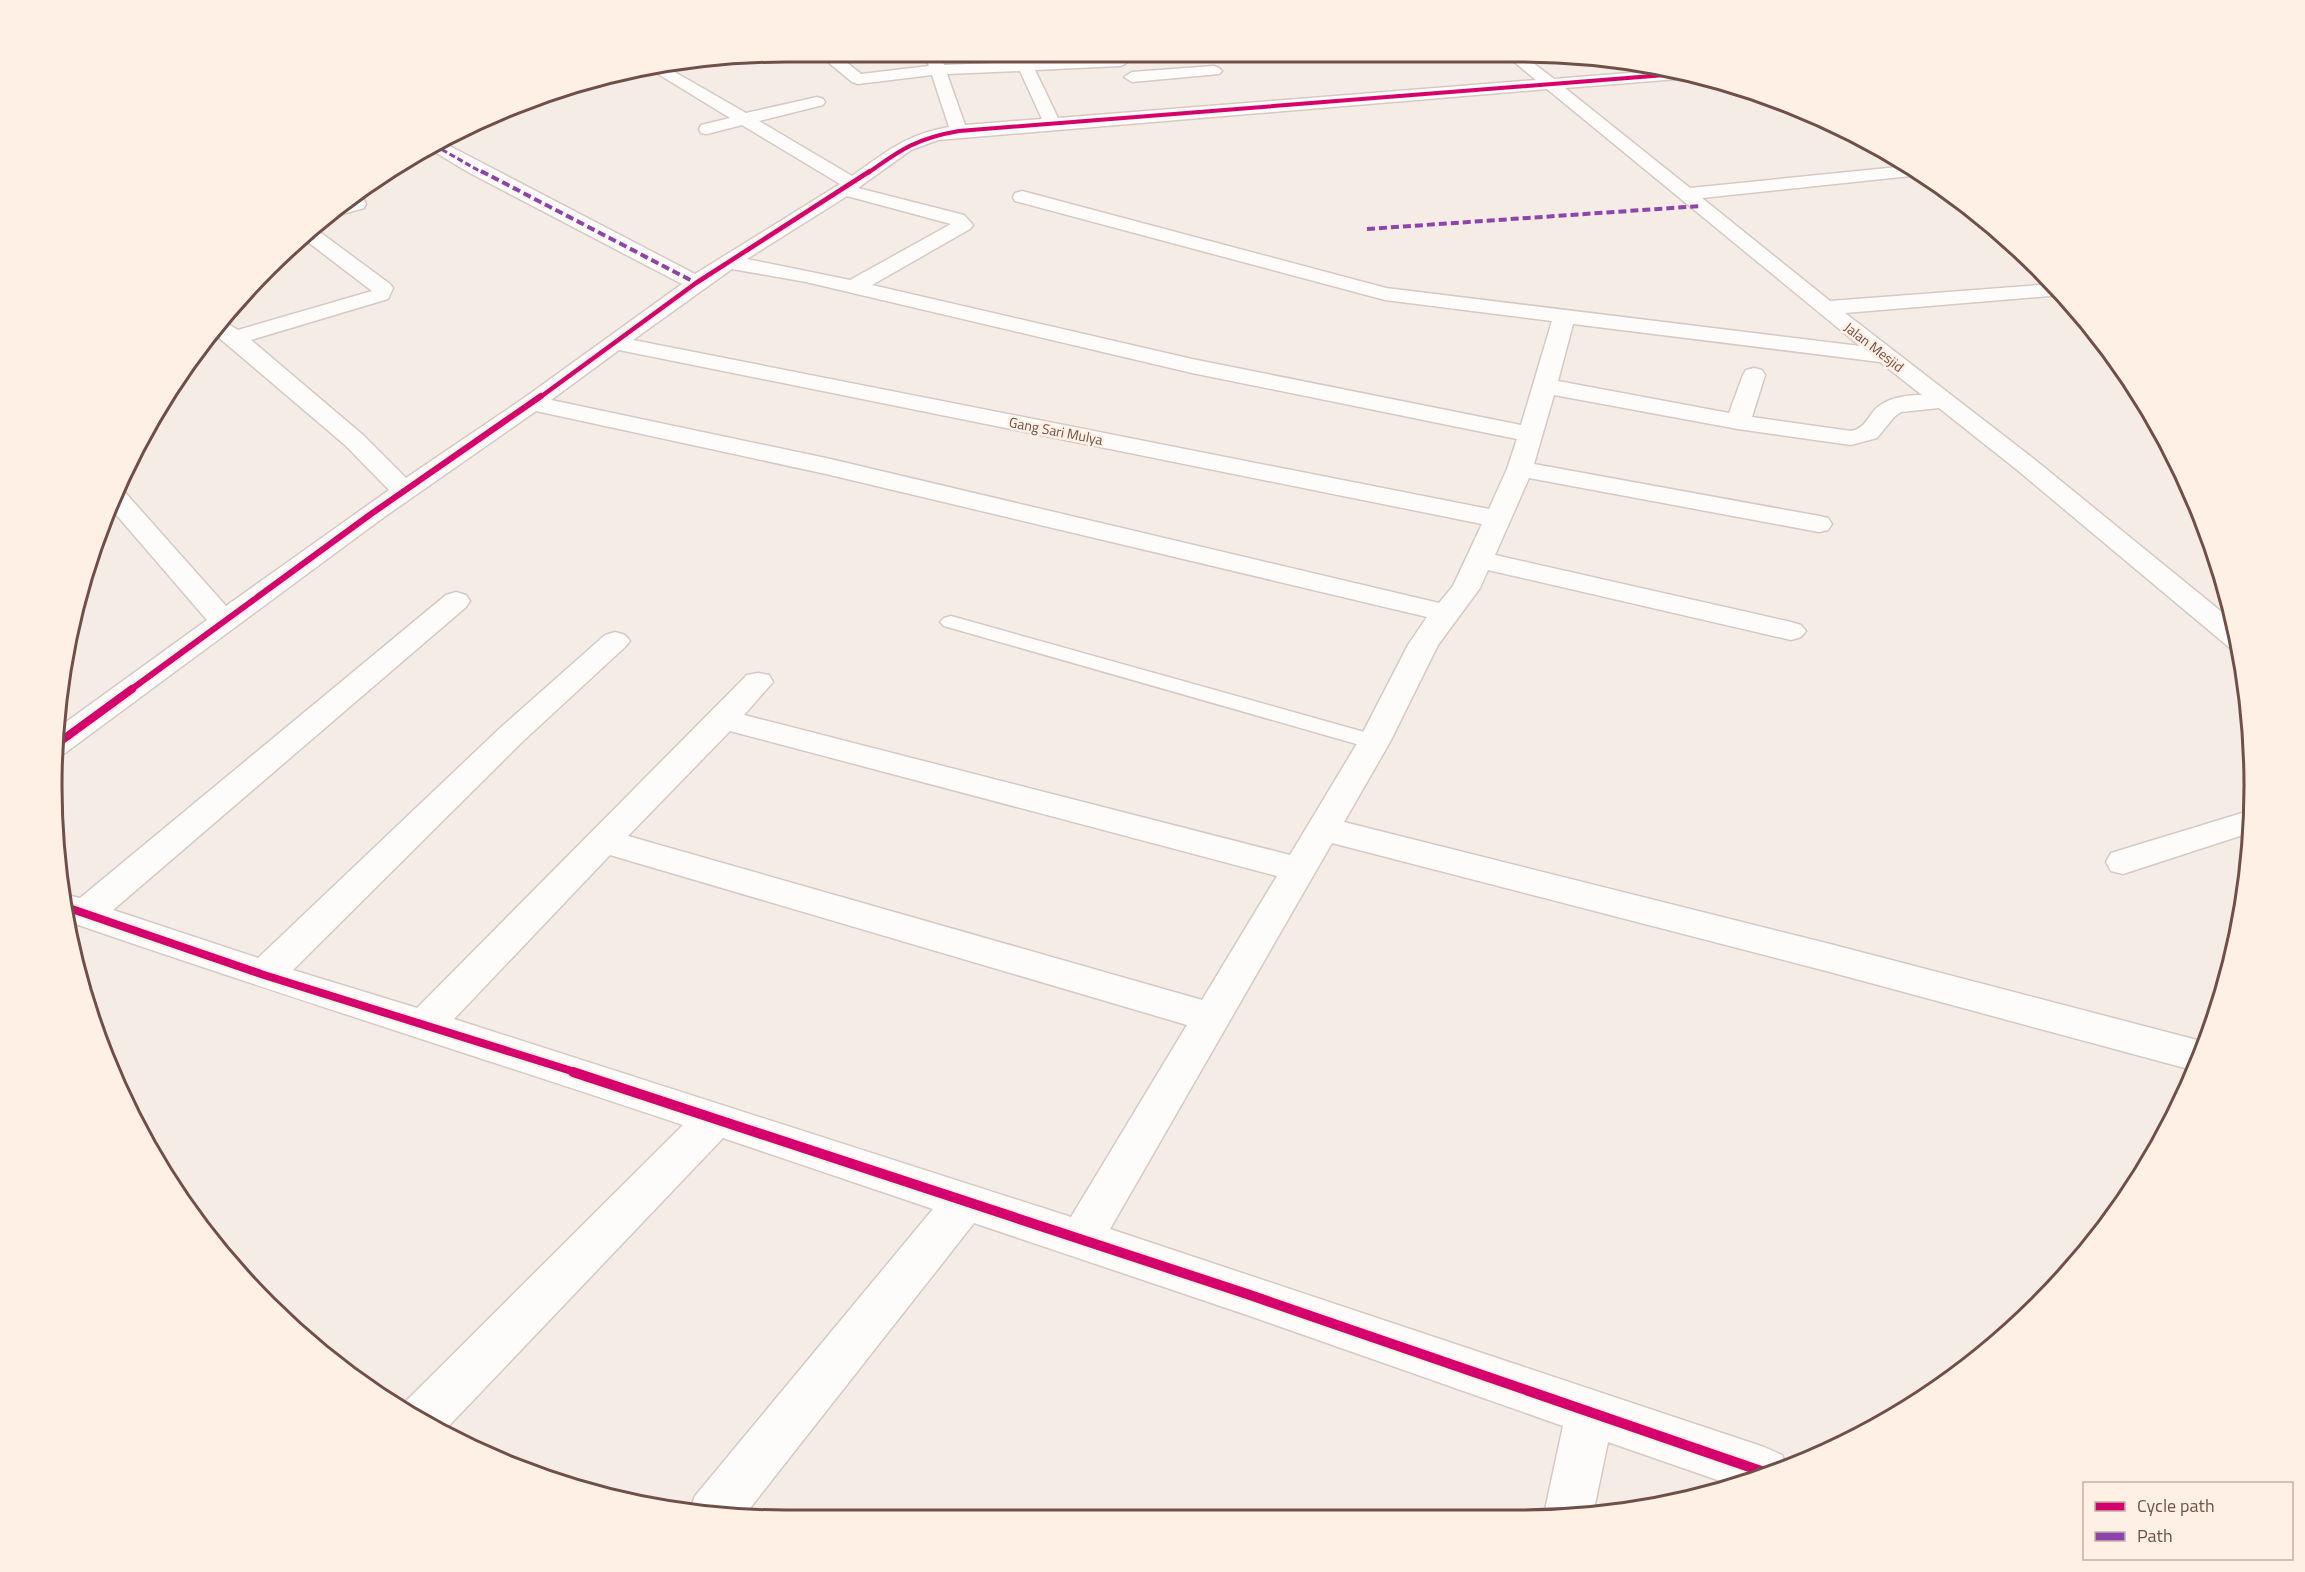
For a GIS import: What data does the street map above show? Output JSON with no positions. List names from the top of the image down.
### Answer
{
  "streets": {
    "street": ["Jalan Mesjid", "Gang Sari Mulya"]
  },
  "legend": ["Cycle path", "Path"]
}
